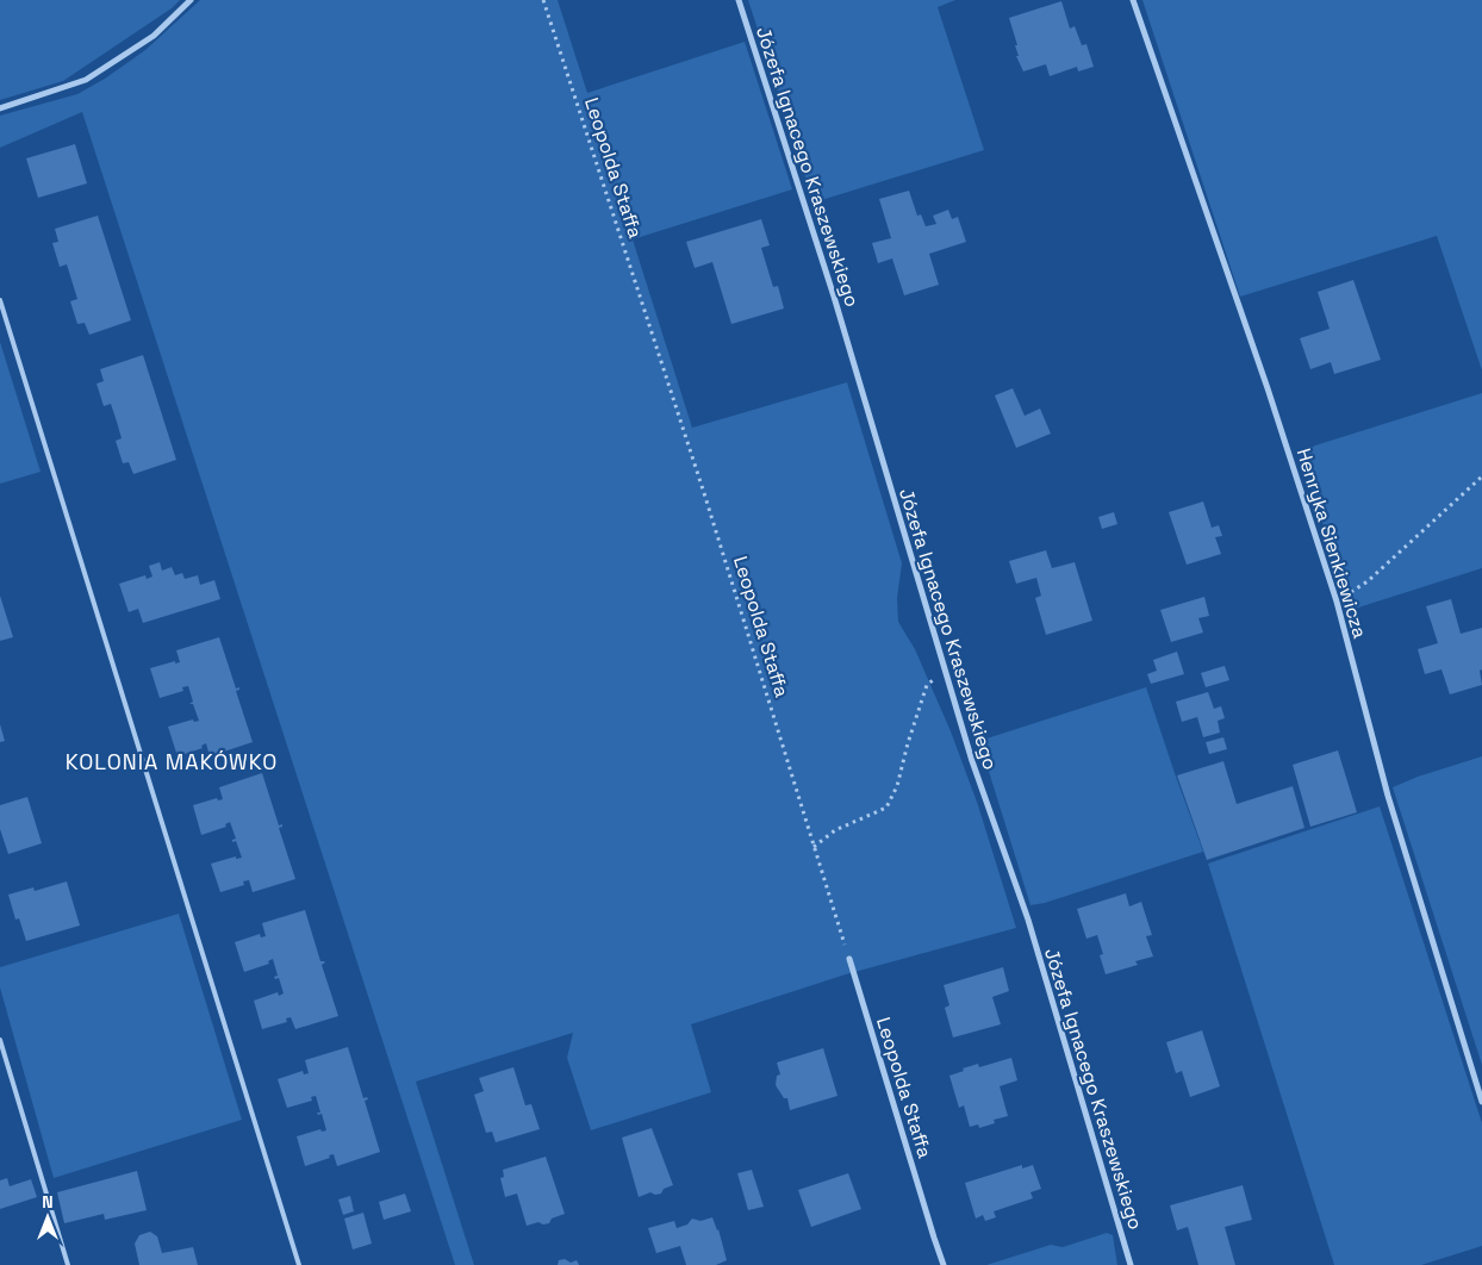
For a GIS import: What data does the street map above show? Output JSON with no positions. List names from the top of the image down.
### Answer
{
  "streets": {
    "street": ["Józefa Ignacego Kraszewskiego", "Leopolda Staffa", "Henryka Sienkiewicza"]
  },
  "districts": ["KOLONIA MAKÓWKO"],
  "north": "top"
}
